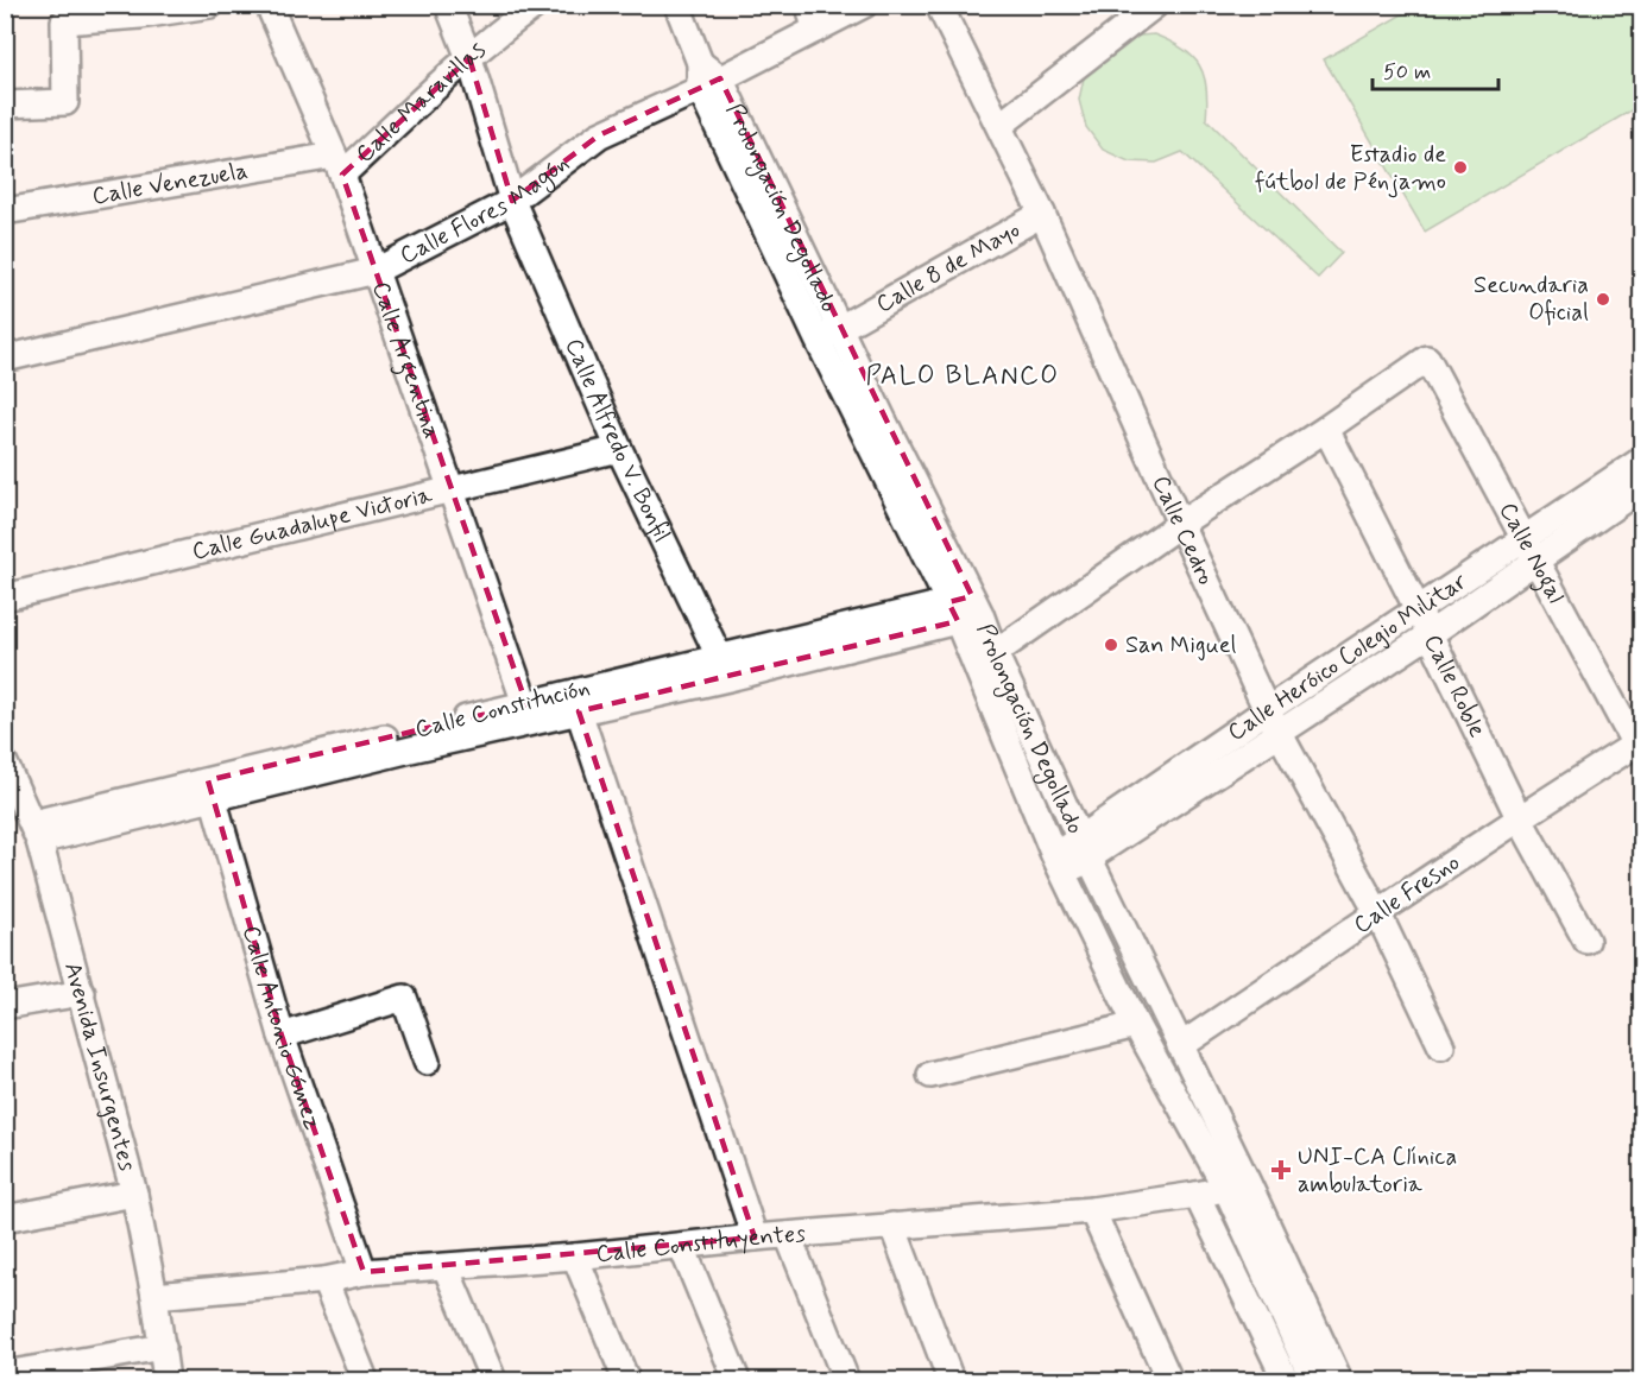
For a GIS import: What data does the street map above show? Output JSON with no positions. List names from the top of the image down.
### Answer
{
  "streets": {
    "street": [
      "Calle Maravillas",
      "Calle Venezuela",
      "Calle Flores Magón",
      "Prolongación Degollado",
      "Calle 8 de Mayo",
      "Calle Argentina",
      "Calle Alfredo V. Bonfil",
      "Calle Guadalupe Victoria",
      "Calle Cedro",
      "Calle Nogal",
      "Calle Heróico Colegio Militar",
      "Calle Roble",
      "Calle Constitución",
      "Calle Fresno",
      "Calle Antonio Gómez",
      "Avenida Insurgentes",
      "Calle Constituyentes"
    ]
  },
  "crossings": [
    ["Calle Maravillas", "Calle Venezuela"],
    ["Calle Maravillas", "Calle Argentina"],
    ["Calle Maravillas", "Calle Alfredo V. Bonfil"],
    ["Calle Venezuela", "Calle Argentina"],
    ["Calle Flores Magón", "Prolongación Degollado"],
    ["Calle Flores Magón", "Calle Argentina"],
    ["Calle Flores Magón", "Calle Alfredo V. Bonfil"],
    ["Prolongación Degollado", "Calle 8 de Mayo"],
    ["Prolongación Degollado", "Calle Heróico Colegio Militar"],
    ["Prolongación Degollado", "Calle Constitución"],
    ["Prolongación Degollado", "Calle Fresno"],
    ["Prolongación Degollado", "Calle Constituyentes"],
    ["Calle 8 de Mayo", "Calle Cedro"],
    ["Calle Argentina", "Calle Guadalupe Victoria"],
    ["Calle Argentina", "Calle Constitución"],
    ["Calle Alfredo V. Bonfil", "Calle Guadalupe Victoria"],
    ["Calle Alfredo V. Bonfil", "Calle Constitución"],
    ["Calle Cedro", "Calle Heróico Colegio Militar"],
    ["Calle Cedro", "Calle Fresno"],
    ["Calle Nogal", "Calle Heróico Colegio Militar"],
    ["Calle Nogal", "Calle Roble"],
    ["Calle Nogal", "Calle Fresno"],
    ["Calle Heróico Colegio Militar", "Calle Roble"],
    ["Calle Roble", "Calle Fresno"],
    ["Calle Constitución", "Calle Antonio Gómez"],
    ["Calle Constitución", "Avenida Insurgentes"],
    ["Calle Constitución", "Calle Constituyentes"],
    ["Calle Antonio Gómez", "Calle Constituyentes"],
    ["Avenida Insurgentes", "Calle Constituyentes"]
  ],
  "districts": ["PALO BLANCO"],
  "places": {
    "other": ["Estadio de fútbol de Pénjamo", "Secundaria Oficial", "San Miguel"],
    "health": ["UNI-CA Clínica ambulatoria"]
  },
  "scale_bar": "50 m"
}
